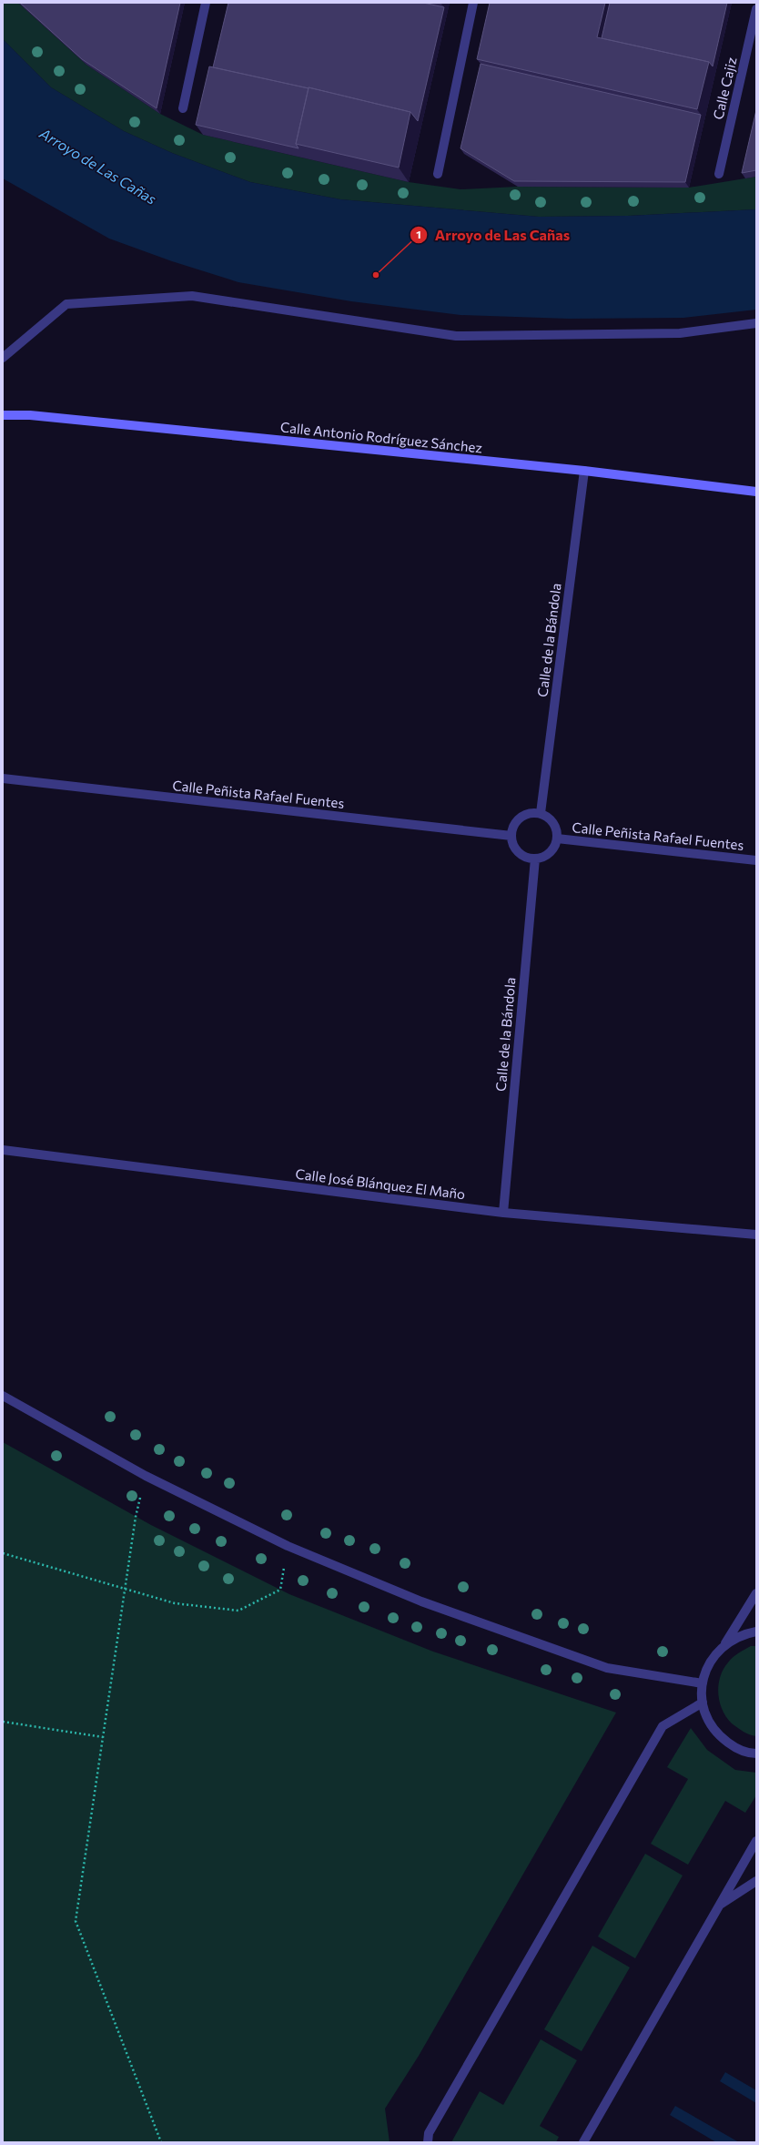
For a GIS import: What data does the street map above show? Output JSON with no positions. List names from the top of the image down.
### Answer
{
  "streets": {
    "main road": ["Calle Antonio Rodríguez Sánchez"],
    "street": [
      "Calle Cajiz",
      "Calle de la Bándola",
      "Calle Peñista Rafael Fuentes",
      "Calle José Blánquez El Maño"
    ]
  },
  "crossings": [
    ["Calle Antonio Rodríguez Sánchez", "Calle de la Bándola"],
    ["Calle de la Bándola", "Calle Peñista Rafael Fuentes"],
    ["Calle de la Bándola", "Calle José Blánquez El Maño"]
  ],
  "water": ["Arroyo de Las Cañas"],
  "places": ["Arroyo de Las Cañas"]
}
